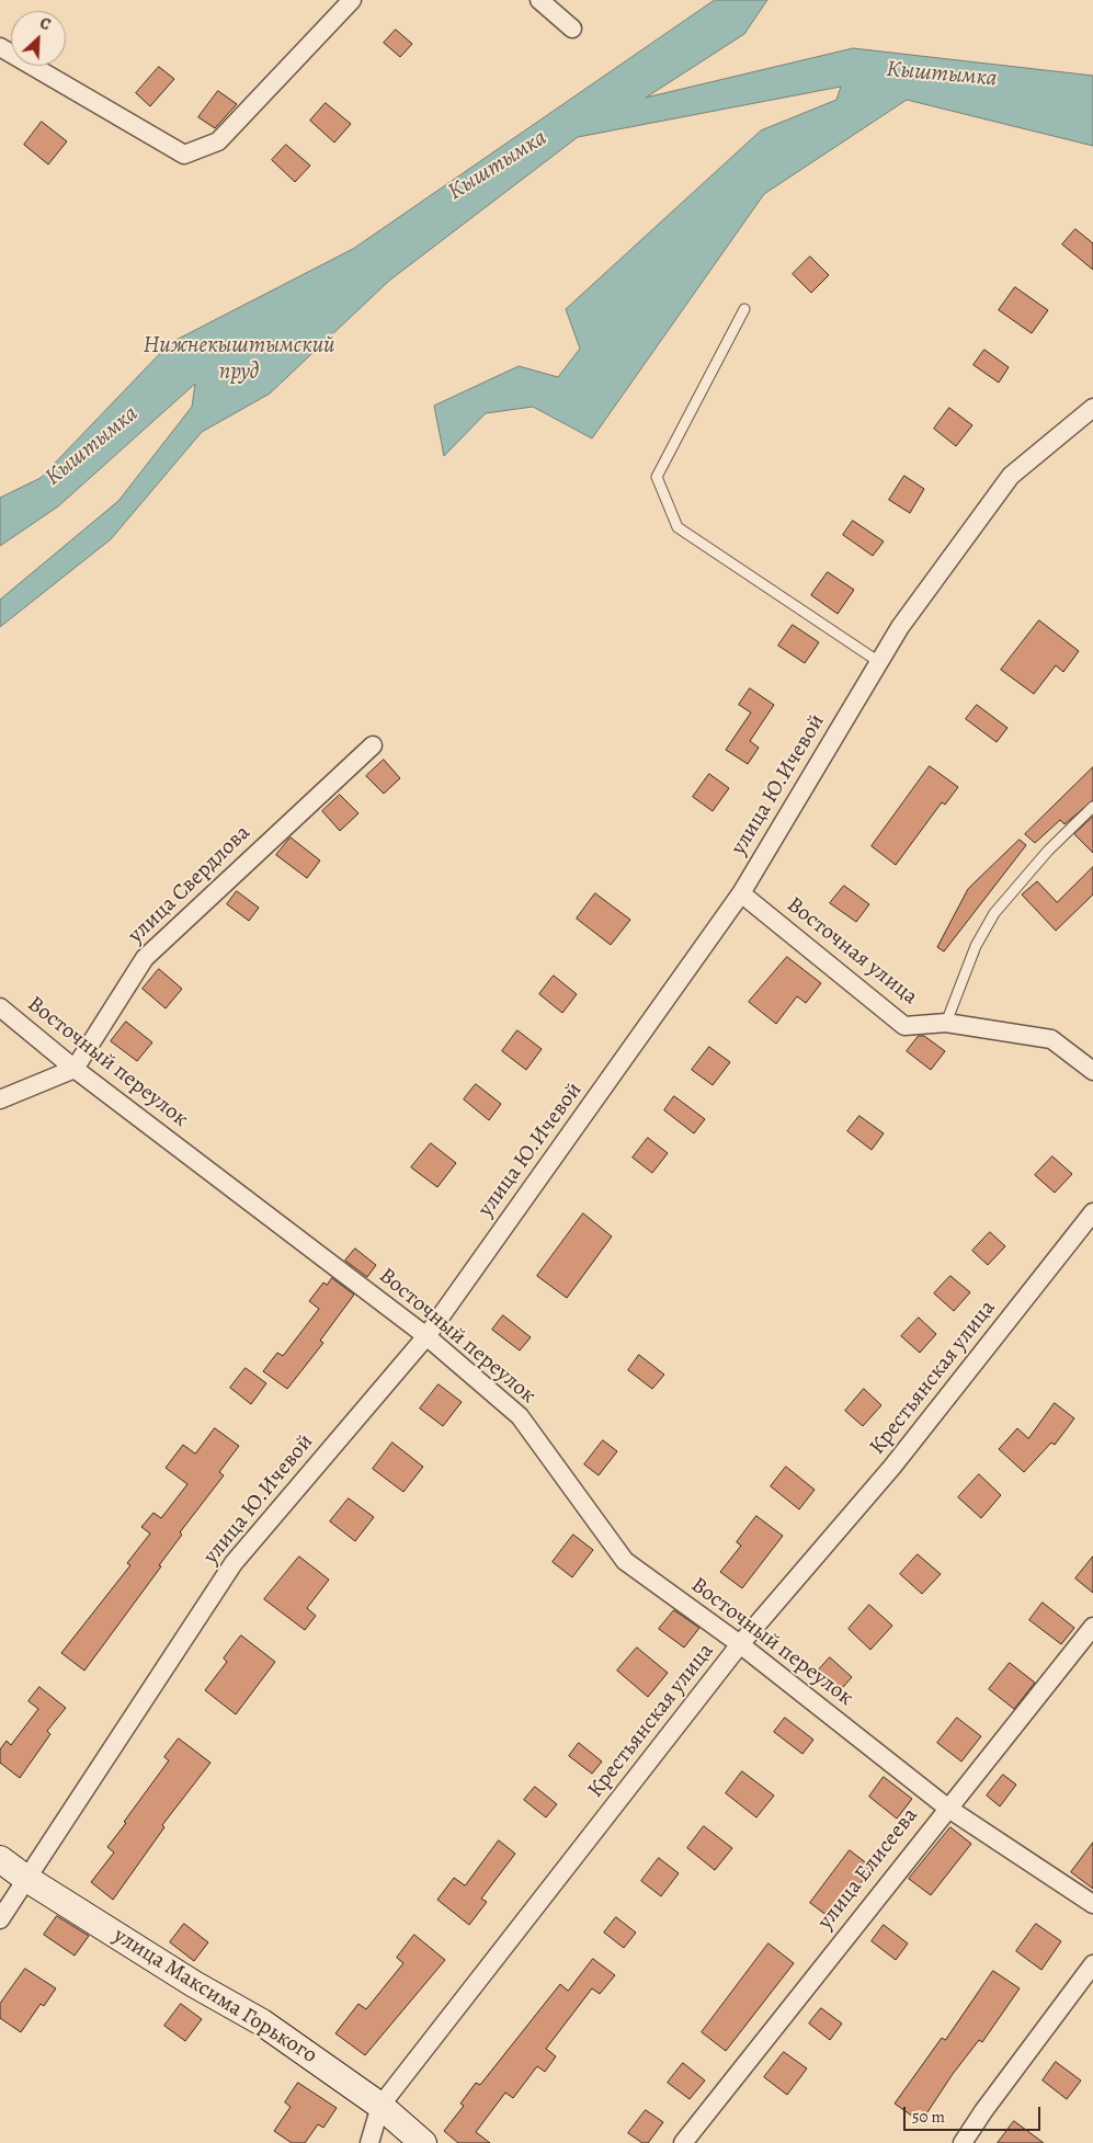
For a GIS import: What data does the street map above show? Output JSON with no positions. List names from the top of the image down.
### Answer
{
  "streets": {
    "street": [
      "улица Ю.Ичевой",
      "улица Свердлова",
      "Восточная улица",
      "Восточный переулок",
      "Крестьянская улица",
      "улица Елисеева",
      "улица Максима Горького"
    ]
  },
  "crossings": [
    ["улица Ю.Ичевой", "Восточная улица"],
    ["улица Ю.Ичевой", "Восточный переулок"],
    ["улица Ю.Ичевой", "улица Максима Горького"],
    ["улица Свердлова", "Восточный переулок"],
    ["Восточный переулок", "Крестьянская улица"],
    ["Восточный переулок", "улица Елисеева"],
    ["Крестьянская улица", "улица Максима Горького"]
  ],
  "water": ["Кыштымка", "Нижнекыштымский пруд"],
  "scale_bar": "50 m",
  "north": "top right"
}
